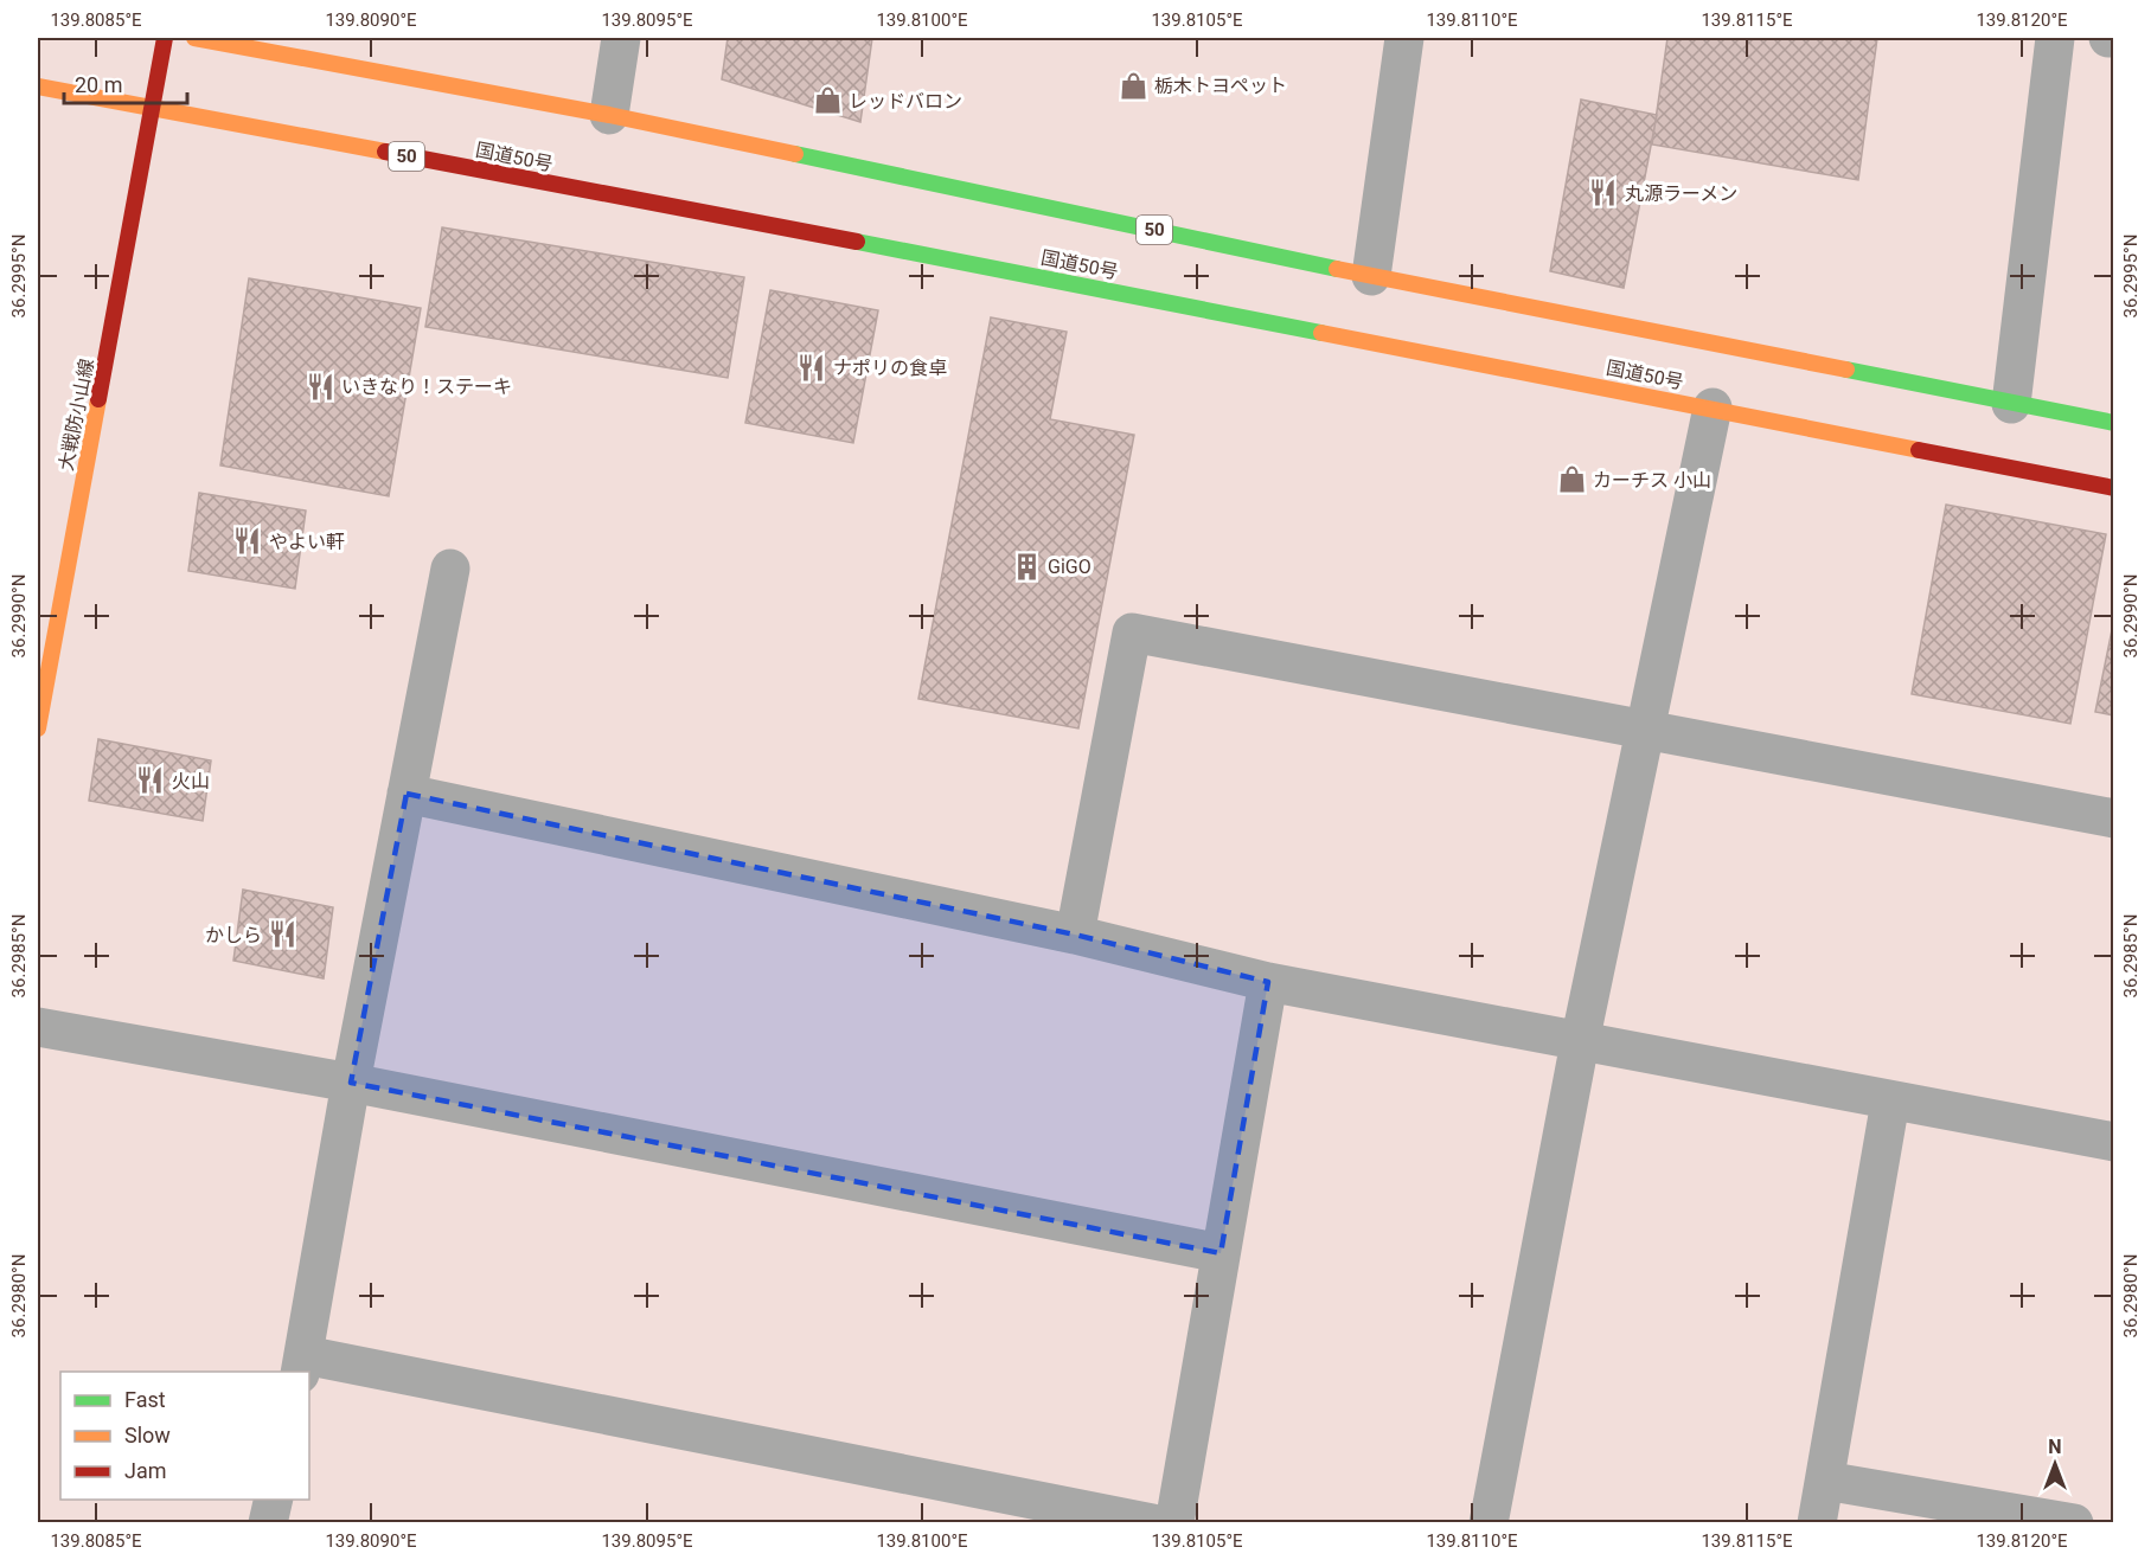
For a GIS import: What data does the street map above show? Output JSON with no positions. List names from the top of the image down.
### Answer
{
  "streets": {
    "main road": ["50", "国道50号", "大戦防小山線"]
  },
  "crossings": [
    ["国道50号", "大戦防小山線"]
  ],
  "places": {
    "shop": ["栃木トヨペット", "レッドバロン", "カーチス 小山"],
    "restaurant": [
      "丸源ラーメン",
      "ナポリの食卓",
      "いきなり！ステーキ",
      "やよい軒",
      "火山",
      "かしら"
    ],
    "building": ["GiGO"]
  },
  "legend": ["Fast", "Slow", "Jam"],
  "scale_bar": "20 m",
  "north": "top",
  "coordinates": [
    "139.8085°E",
    "139.8090°E",
    "139.8095°E",
    "139.8100°E",
    "139.8105°E",
    "139.8110°E",
    "139.8115°E",
    "139.8120°E",
    "36.2995°N",
    "36.2990°N",
    "36.2985°N",
    "36.2980°N"
  ]
}
